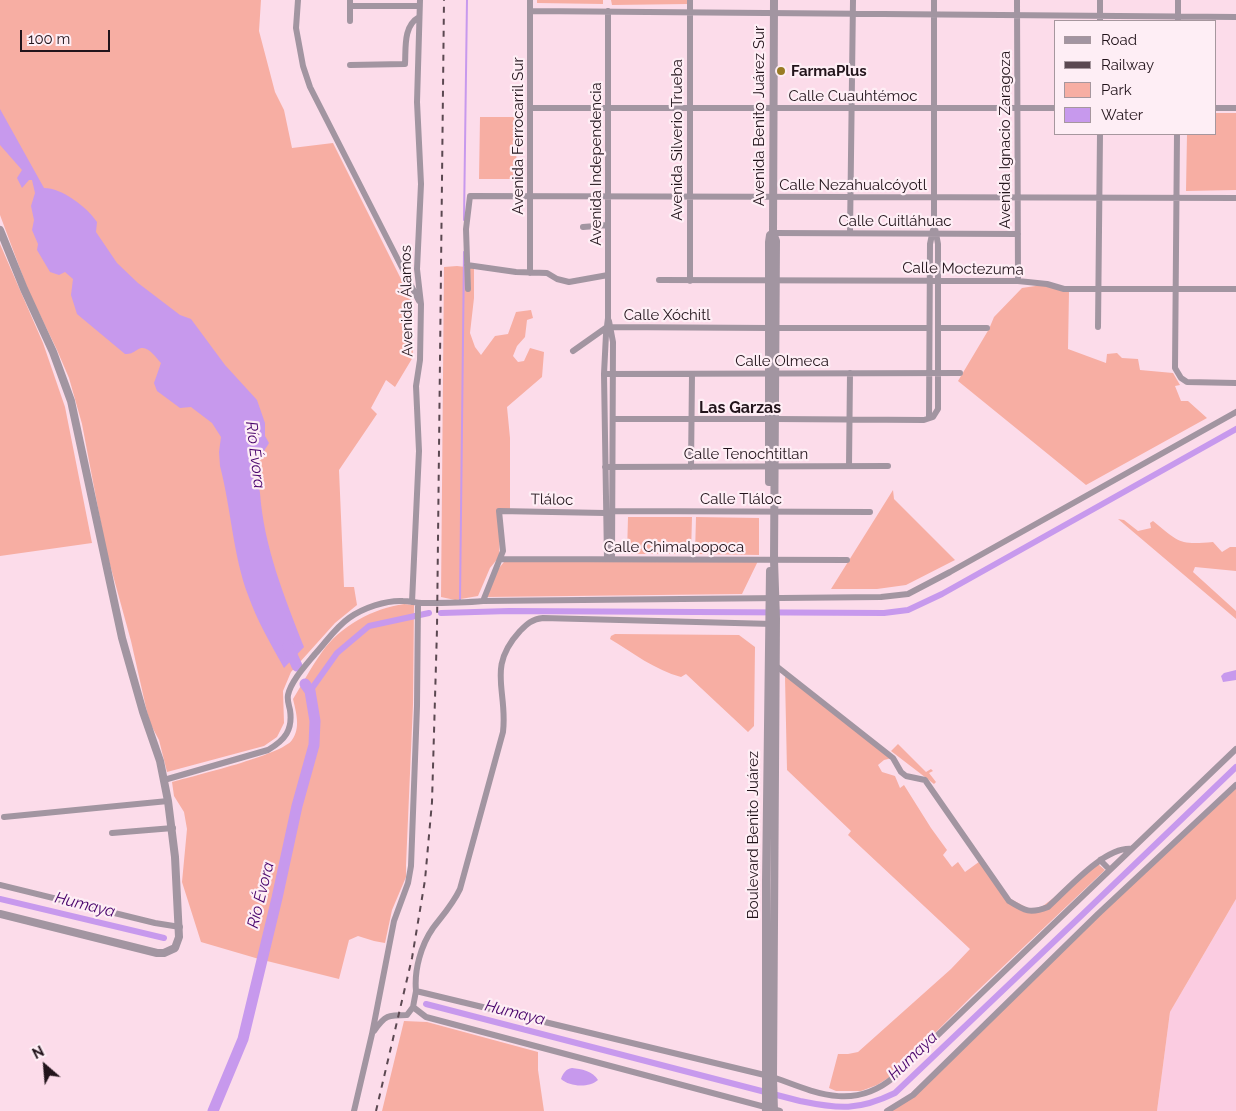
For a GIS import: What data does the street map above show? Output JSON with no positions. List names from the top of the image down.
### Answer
{
  "streets": {
    "street": [
      "Calle Cuauhtémoc",
      "Avenida Benito Juárez Sur",
      "Avenida Ferrocarril Sur",
      "Avenida Silverio Trueba",
      "Avenida Ignacio Zaragoza",
      "Avenida Independencia",
      "Calle Nezahualcóyotl",
      "Calle Cuitláhuac",
      "Calle Moctezuma",
      "Avenida Álamos",
      "Calle Xóchitl",
      "Calle Olmeca",
      "Calle Tenochtitlan",
      "Calle Tláloc",
      "Tláloc",
      "Calle Chimalpopoca",
      "Boulevard Benito Juárez"
    ]
  },
  "crossings": [
    ["Calle Cuauhtémoc", "Avenida Benito Juárez Sur"],
    ["Calle Cuauhtémoc", "Avenida Ferrocarril Sur"],
    ["Calle Cuauhtémoc", "Avenida Silverio Trueba"],
    ["Calle Cuauhtémoc", "Avenida Ignacio Zaragoza"],
    ["Calle Cuauhtémoc", "Avenida Independencia"],
    ["Avenida Benito Juárez Sur", "Calle Nezahualcóyotl"],
    ["Avenida Benito Juárez Sur", "Calle Cuitláhuac"],
    ["Avenida Benito Juárez Sur", "Calle Moctezuma"],
    ["Avenida Benito Juárez Sur", "Calle Xóchitl"],
    ["Avenida Benito Juárez Sur", "Calle Olmeca"],
    ["Avenida Benito Juárez Sur", "Boulevard Benito Juárez"],
    ["Avenida Ferrocarril Sur", "Calle Nezahualcóyotl"],
    ["Avenida Silverio Trueba", "Calle Nezahualcóyotl"],
    ["Avenida Silverio Trueba", "Calle Moctezuma"],
    ["Avenida Ignacio Zaragoza", "Calle Nezahualcóyotl"],
    ["Avenida Ignacio Zaragoza", "Calle Cuitláhuac"],
    ["Avenida Ignacio Zaragoza", "Calle Moctezuma"],
    ["Avenida Independencia", "Calle Nezahualcóyotl"],
    ["Avenida Independencia", "Calle Xóchitl"],
    ["Avenida Independencia", "Calle Olmeca"],
    ["Avenida Independencia", "Calle Tenochtitlan"],
    ["Avenida Independencia", "Calle Tláloc"],
    ["Avenida Independencia", "Tláloc"],
    ["Avenida Independencia", "Calle Chimalpopoca"],
    ["Calle Olmeca", "Boulevard Benito Juárez"],
    ["Calle Tenochtitlan", "Boulevard Benito Juárez"],
    ["Calle Tláloc", "Tláloc"],
    ["Calle Tláloc", "Boulevard Benito Juárez"],
    ["Tláloc", "Calle Chimalpopoca"],
    ["Calle Chimalpopoca", "Boulevard Benito Juárez"]
  ],
  "districts": ["Las Garzas"],
  "water": ["Río Évora", "Humaya"],
  "places": ["FarmaPlus"],
  "legend": [
    "Road",
    "Railway",
    "Park",
    "Water"
  ],
  "scale_bar": "100 m",
  "north": "top left"
}
